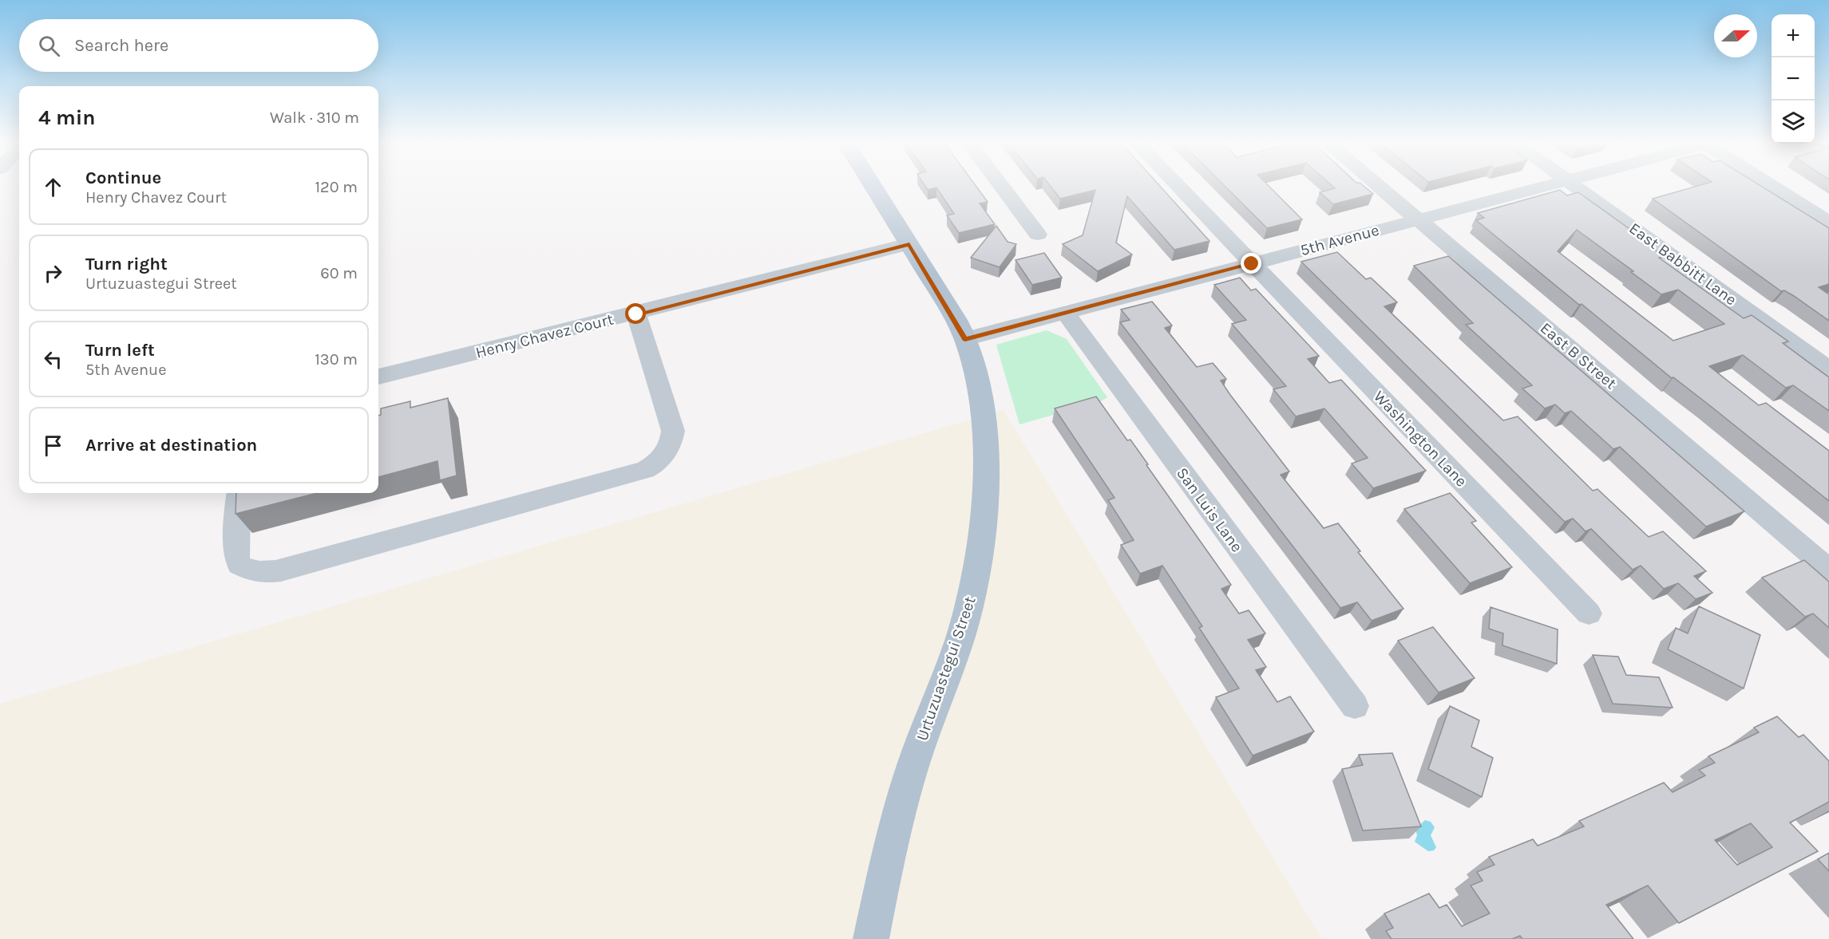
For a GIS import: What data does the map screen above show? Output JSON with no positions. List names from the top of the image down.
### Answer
{
  "streets": {
    "main road": ["Urtuzuastegui Street"],
    "street": [
      "5th Avenue",
      "East Babbitt Lane",
      "Henry Chavez Court",
      "East B Street",
      "Washington Lane",
      "San Luis Lane"
    ]
  },
  "crossings": [
    ["5th Avenue", "East B Street"],
    ["5th Avenue", "Washington Lane"],
    ["5th Avenue", "San Luis Lane"],
    ["5th Avenue", "Urtuzuastegui Street"],
    ["Henry Chavez Court", "Urtuzuastegui Street"]
  ],
  "north": "right",
  "page": {
    "map_buttons": ["+", "−"],
    "search": "Search here",
    "heading": ["4 min", "Walk · 310 m"],
    "list": [
      ["Continue", "Henry Chavez Court", "120 m"],
      ["Turn right", "Urtuzuastegui Street", "60 m"],
      ["Turn left", "5th Avenue", "130 m"],
      "Arrive at destination"
    ]
  }
}
